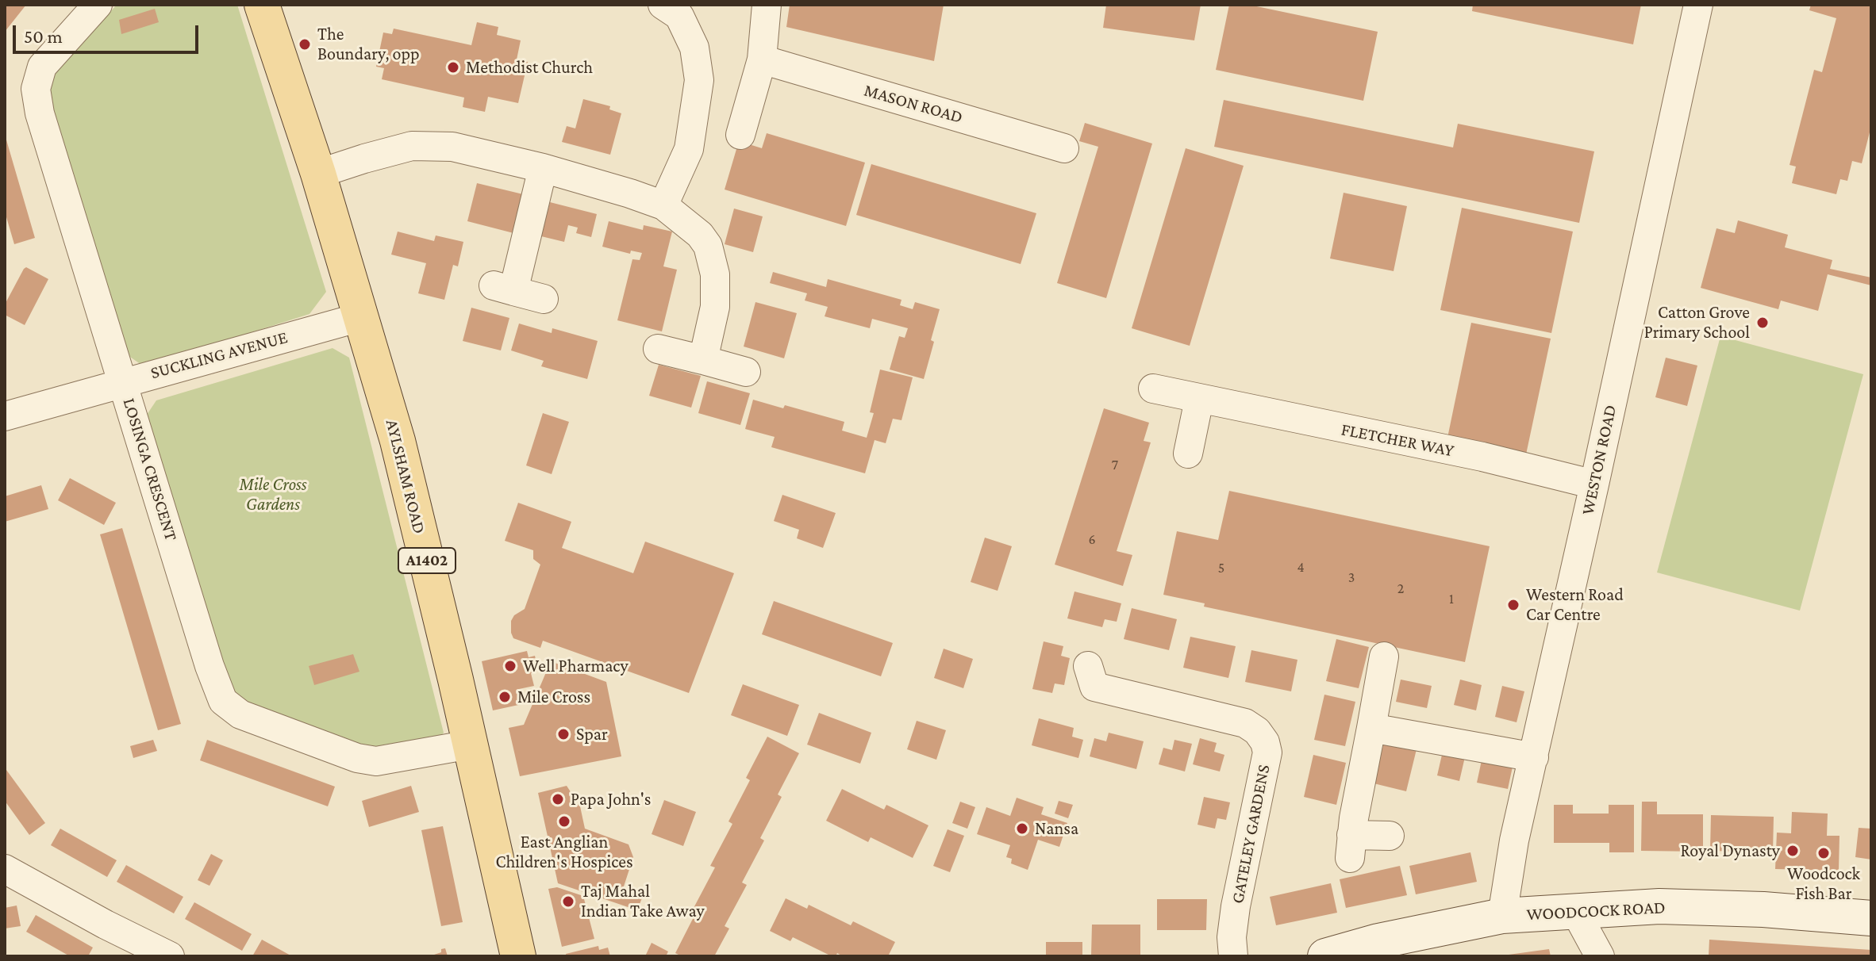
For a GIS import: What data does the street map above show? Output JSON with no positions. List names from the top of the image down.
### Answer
{
  "streets": {
    "main road": ["AYLSHAM ROAD", "A1402"],
    "street": [
      "MASON ROAD",
      "SUCKLING AVENUE",
      "FLETCHER WAY",
      "WESTON ROAD",
      "LOSINGA CRESCENT",
      "GATELEY GARDENS",
      "WOODCOCK ROAD"
    ]
  },
  "crossings": [
    ["SUCKLING AVENUE", "LOSINGA CRESCENT"],
    ["SUCKLING AVENUE", "AYLSHAM ROAD"],
    ["FLETCHER WAY", "WESTON ROAD"],
    ["WESTON ROAD", "WOODCOCK ROAD"],
    ["LOSINGA CRESCENT", "AYLSHAM ROAD"]
  ],
  "parks": ["Mile Cross Gardens"],
  "places": [
    "The Boundary, opp",
    "Methodist Church",
    "Catton Grove Primary School",
    "Western Road Car Centre",
    "Well Pharmacy",
    "Mile Cross",
    "Spar",
    "Papa John's",
    "East Anglian Children's Hospices",
    "Nansa",
    "Royal Dynasty",
    "Woodcock Fish Bar",
    "Taj Mahal Indian Take Away"
  ],
  "house_numbers": [
    "7",
    "6",
    "4",
    "5",
    "3",
    "2",
    "1"
  ],
  "scale_bar": "50 m"
}
